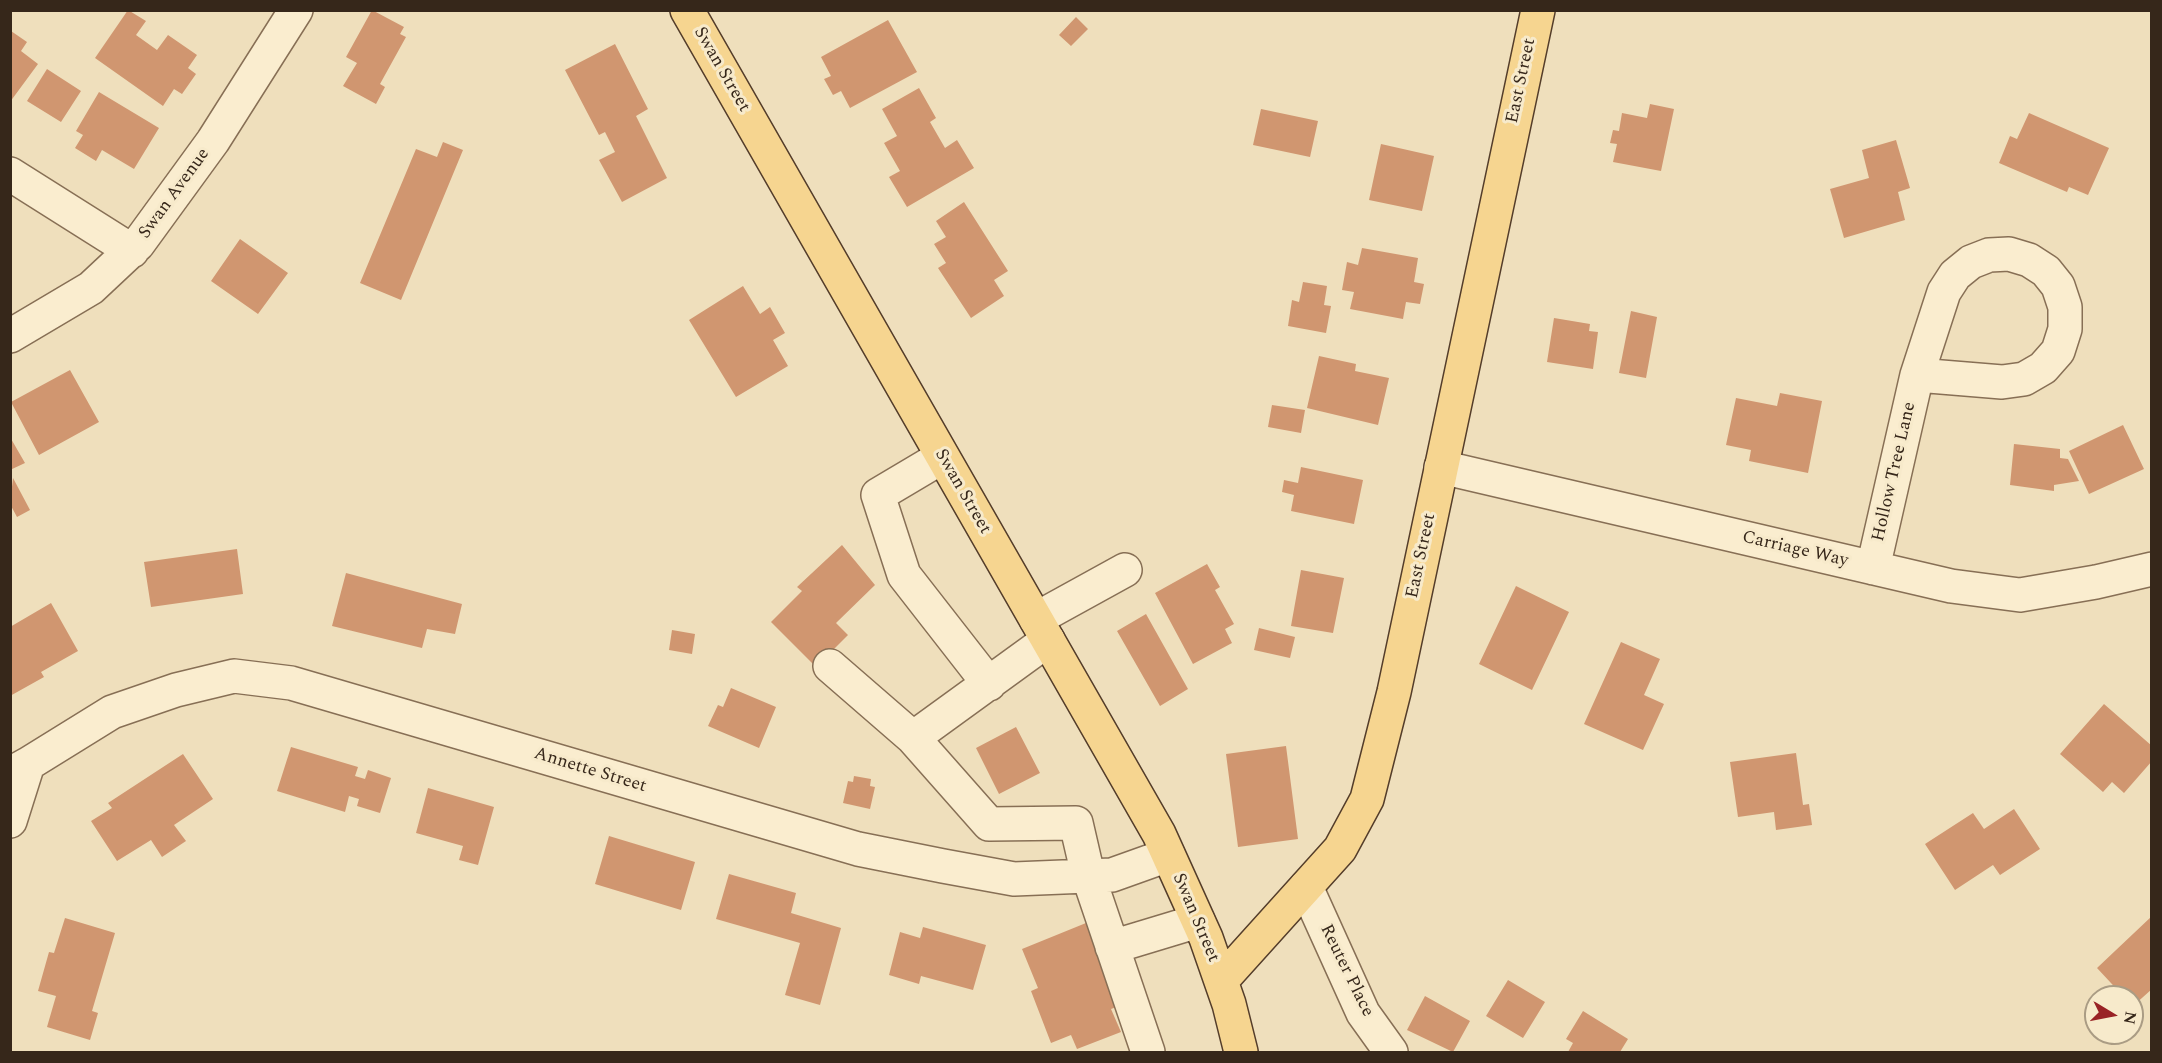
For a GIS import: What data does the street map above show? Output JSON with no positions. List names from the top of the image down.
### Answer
{
  "streets": {
    "main road": ["Swan Street", "East Street"],
    "street": [
      "Swan Avenue",
      "Hollow Tree Lane",
      "Carriage Way",
      "Annette Street",
      "Reuter Place"
    ]
  },
  "crossings": [
    ["Swan Street", "East Street"],
    ["Swan Street", "Annette Street"],
    ["East Street", "Carriage Way"],
    ["East Street", "Reuter Place"],
    ["Hollow Tree Lane", "Carriage Way"]
  ],
  "north": "right"
}
